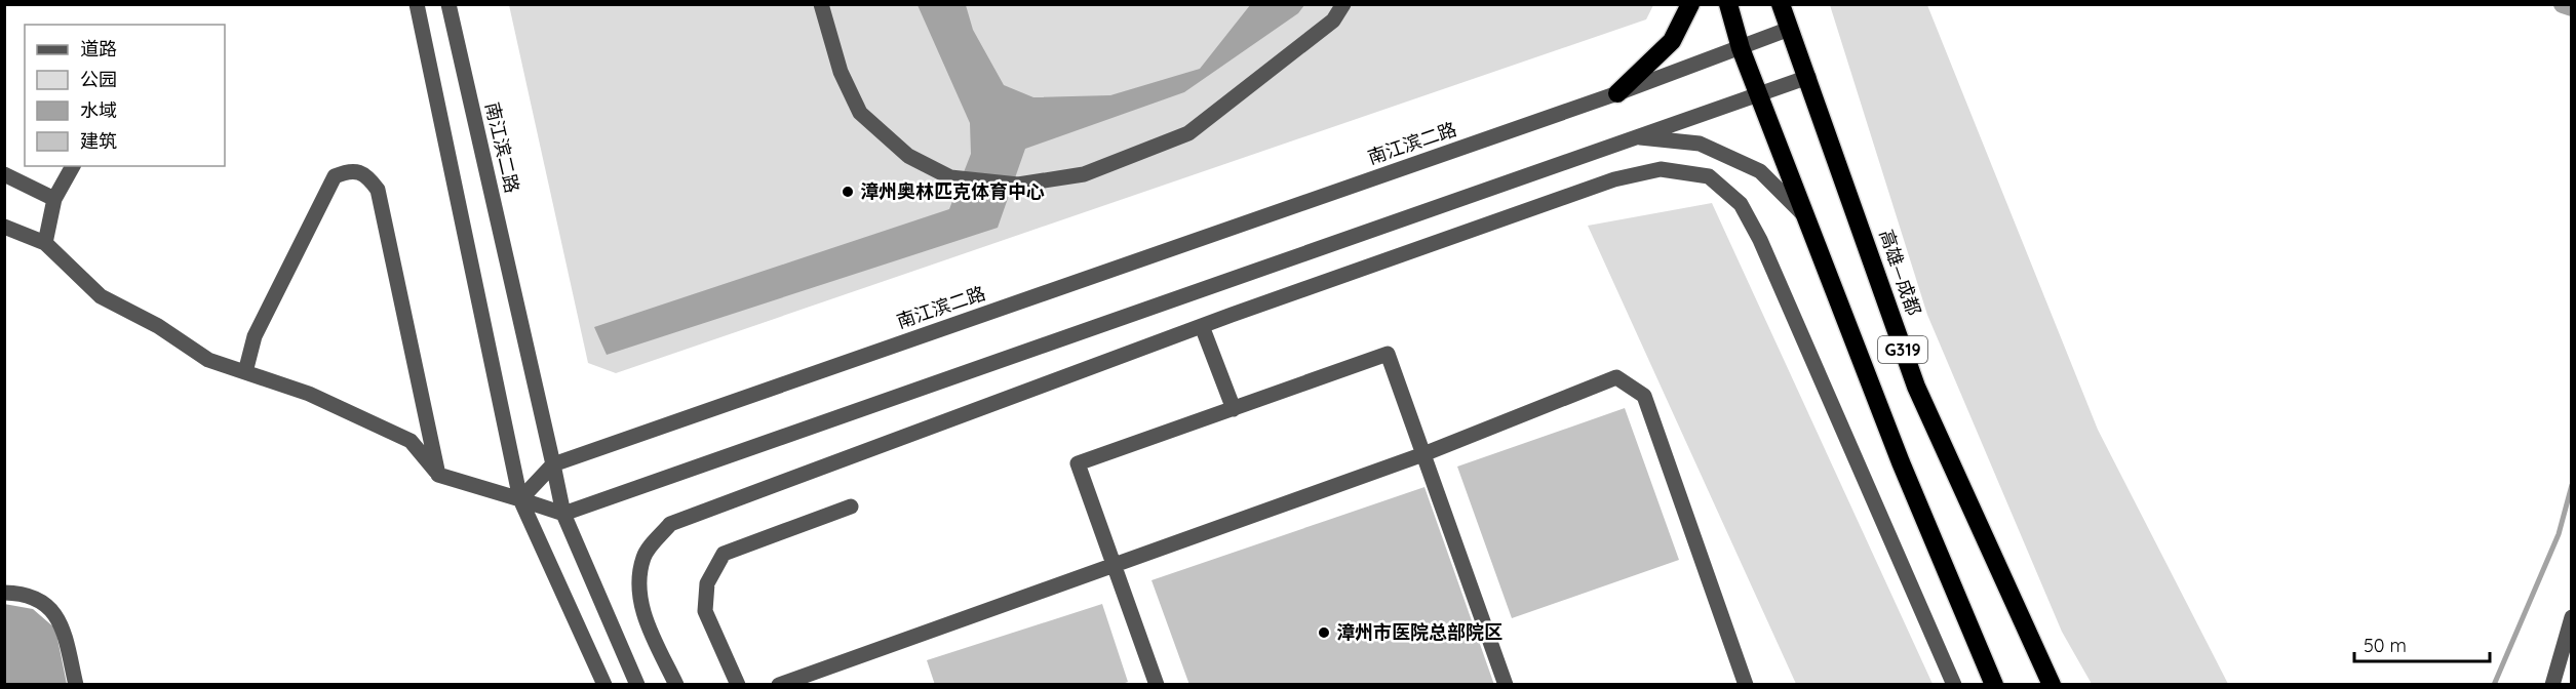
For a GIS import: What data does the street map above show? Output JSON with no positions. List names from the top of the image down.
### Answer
{
  "streets": {
    "highway": ["高雄—成都", "G319"],
    "street": ["南江滨二路"]
  },
  "crossings": [
    ["南江滨二路", "高雄—成都"],
    ["南江滨二路", "G319"]
  ],
  "places": ["漳州奥林匹克体育中心", "漳州市医院总部院区"],
  "legend": [
    "道路",
    "公园",
    "水域",
    "建筑"
  ],
  "scale_bar": "50 m"
}
